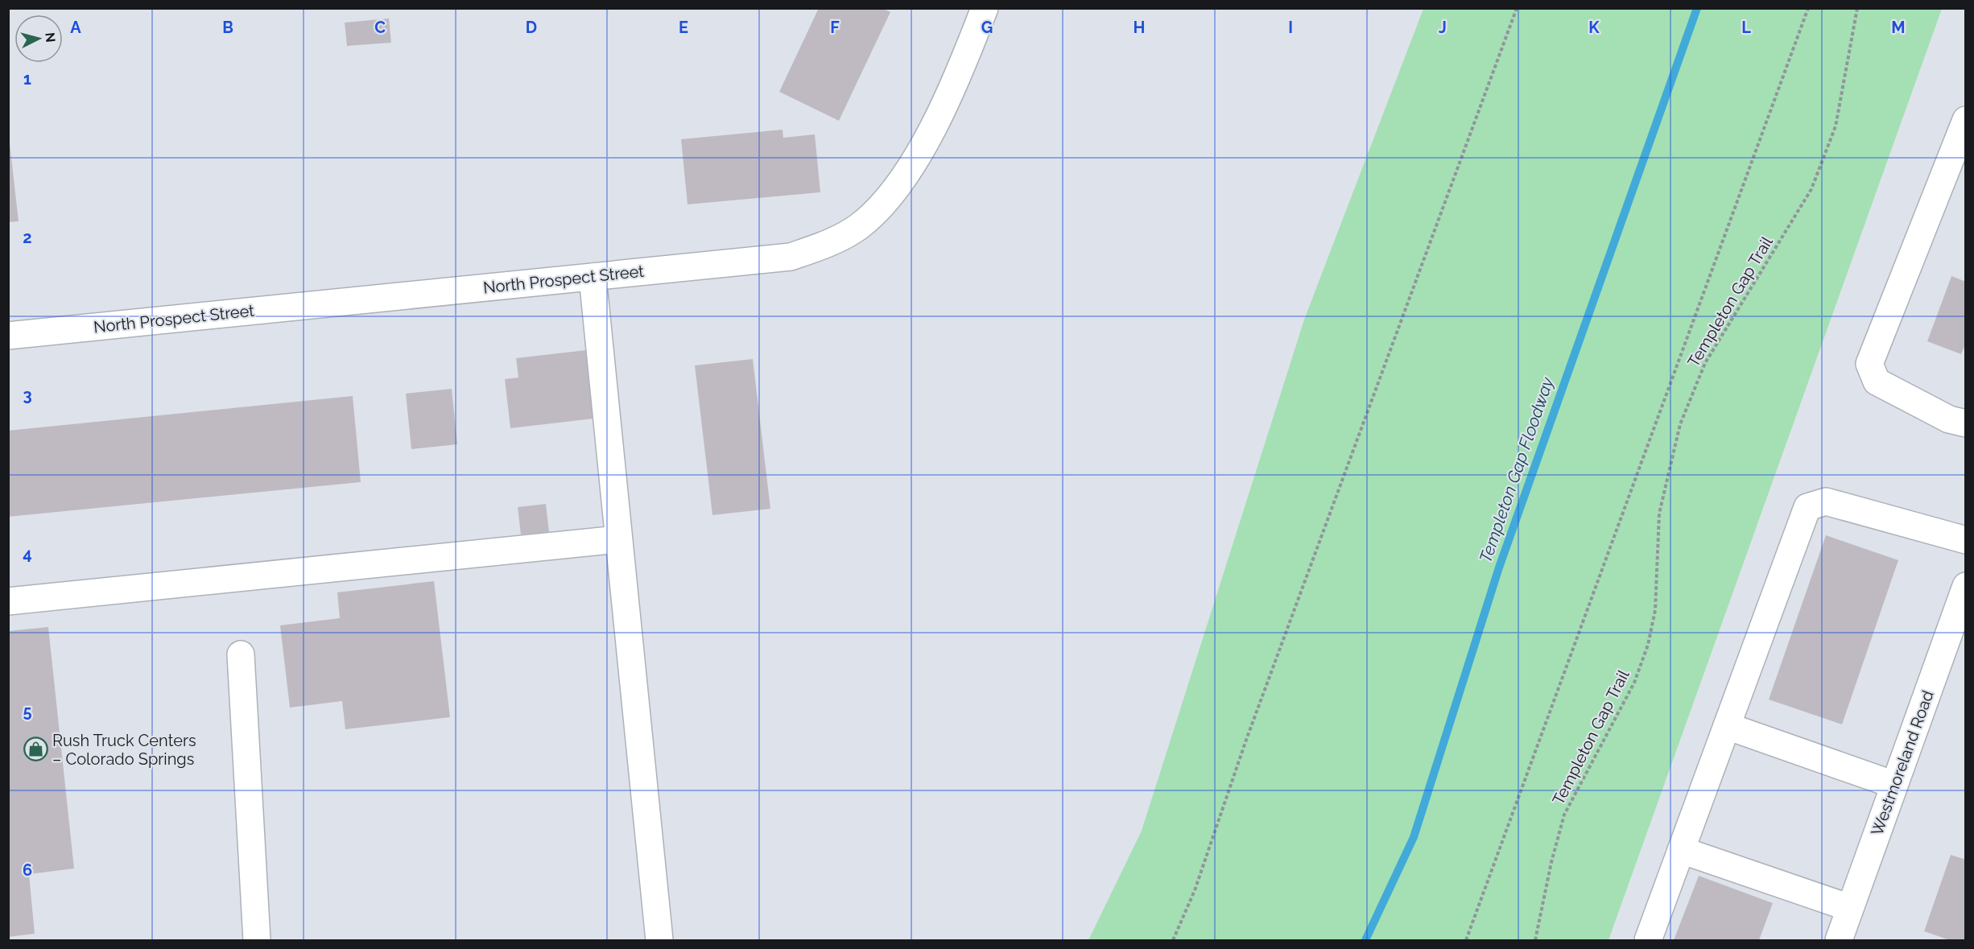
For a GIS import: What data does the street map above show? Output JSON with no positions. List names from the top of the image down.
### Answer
{
  "streets": {
    "street": ["North Prospect Street", "Westmoreland Road"],
    "path": ["Templeton Gap Trail"]
  },
  "water": ["Templeton Gap Floodway"],
  "places": {
    "shop": ["Rush Truck Centers – Colorado Springs"]
  },
  "north": "right",
  "grid": {
    "columns": [
      "A",
      "B",
      "C",
      "D",
      "E",
      "F",
      "G",
      "H",
      "I",
      "J",
      "K",
      "L",
      "M"
    ],
    "rows": [
      "1",
      "2",
      "3",
      "4",
      "5",
      "6"
    ]
  }
}
